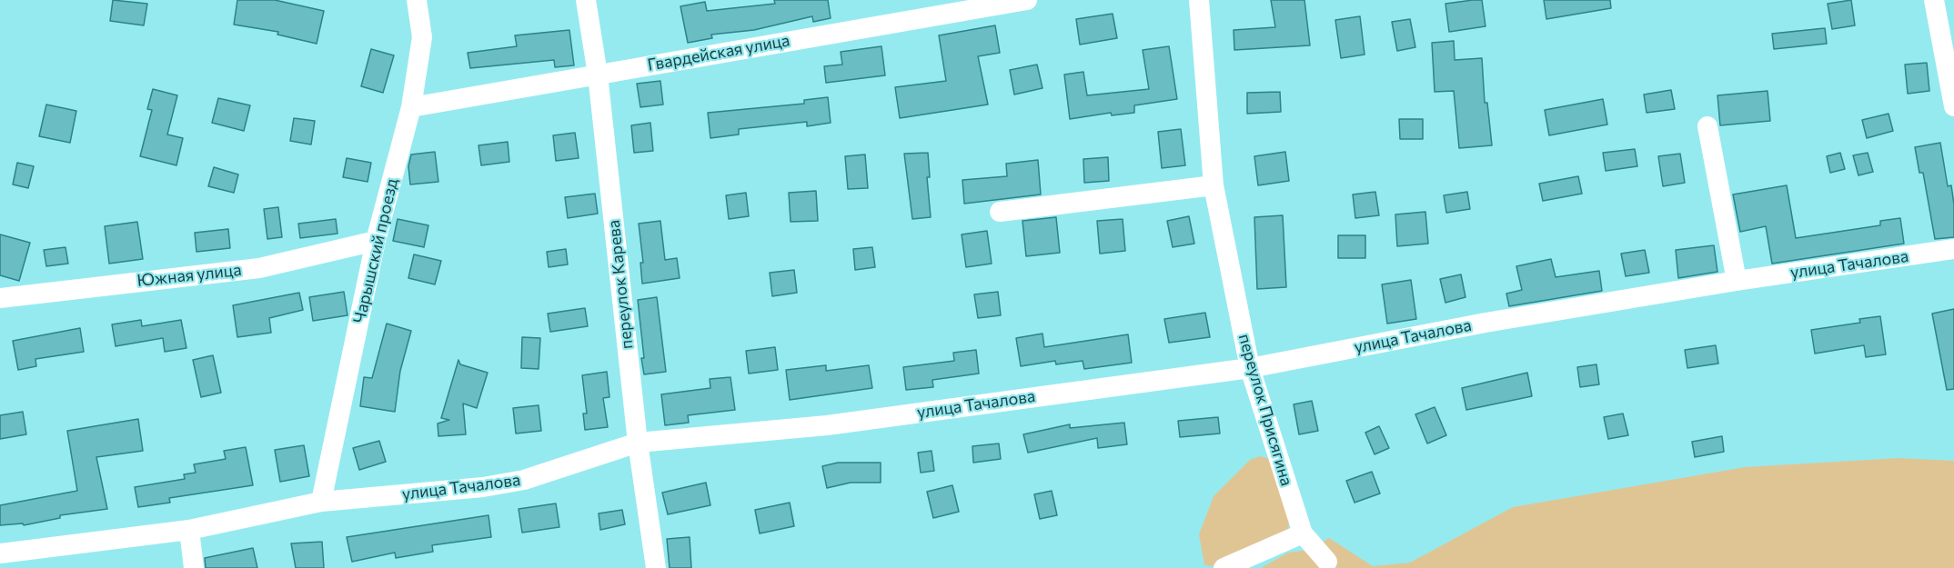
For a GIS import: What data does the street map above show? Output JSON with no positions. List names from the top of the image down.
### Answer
{
  "streets": {
    "street": [
      "Гвардейская улица",
      "Чарышский проезд",
      "улица Тачалова",
      "Южная улица",
      "переулок Карева",
      "переулок Присягина"
    ]
  },
  "crossings": [
    ["Гвардейская улица", "Чарышский проезд"],
    ["Гвардейская улица", "переулок Карева"],
    ["Чарышский проезд", "улица Тачалова"],
    ["Чарышский проезд", "Южная улица"],
    ["улица Тачалова", "переулок Карева"],
    ["улица Тачалова", "переулок Присягина"]
  ]
}
